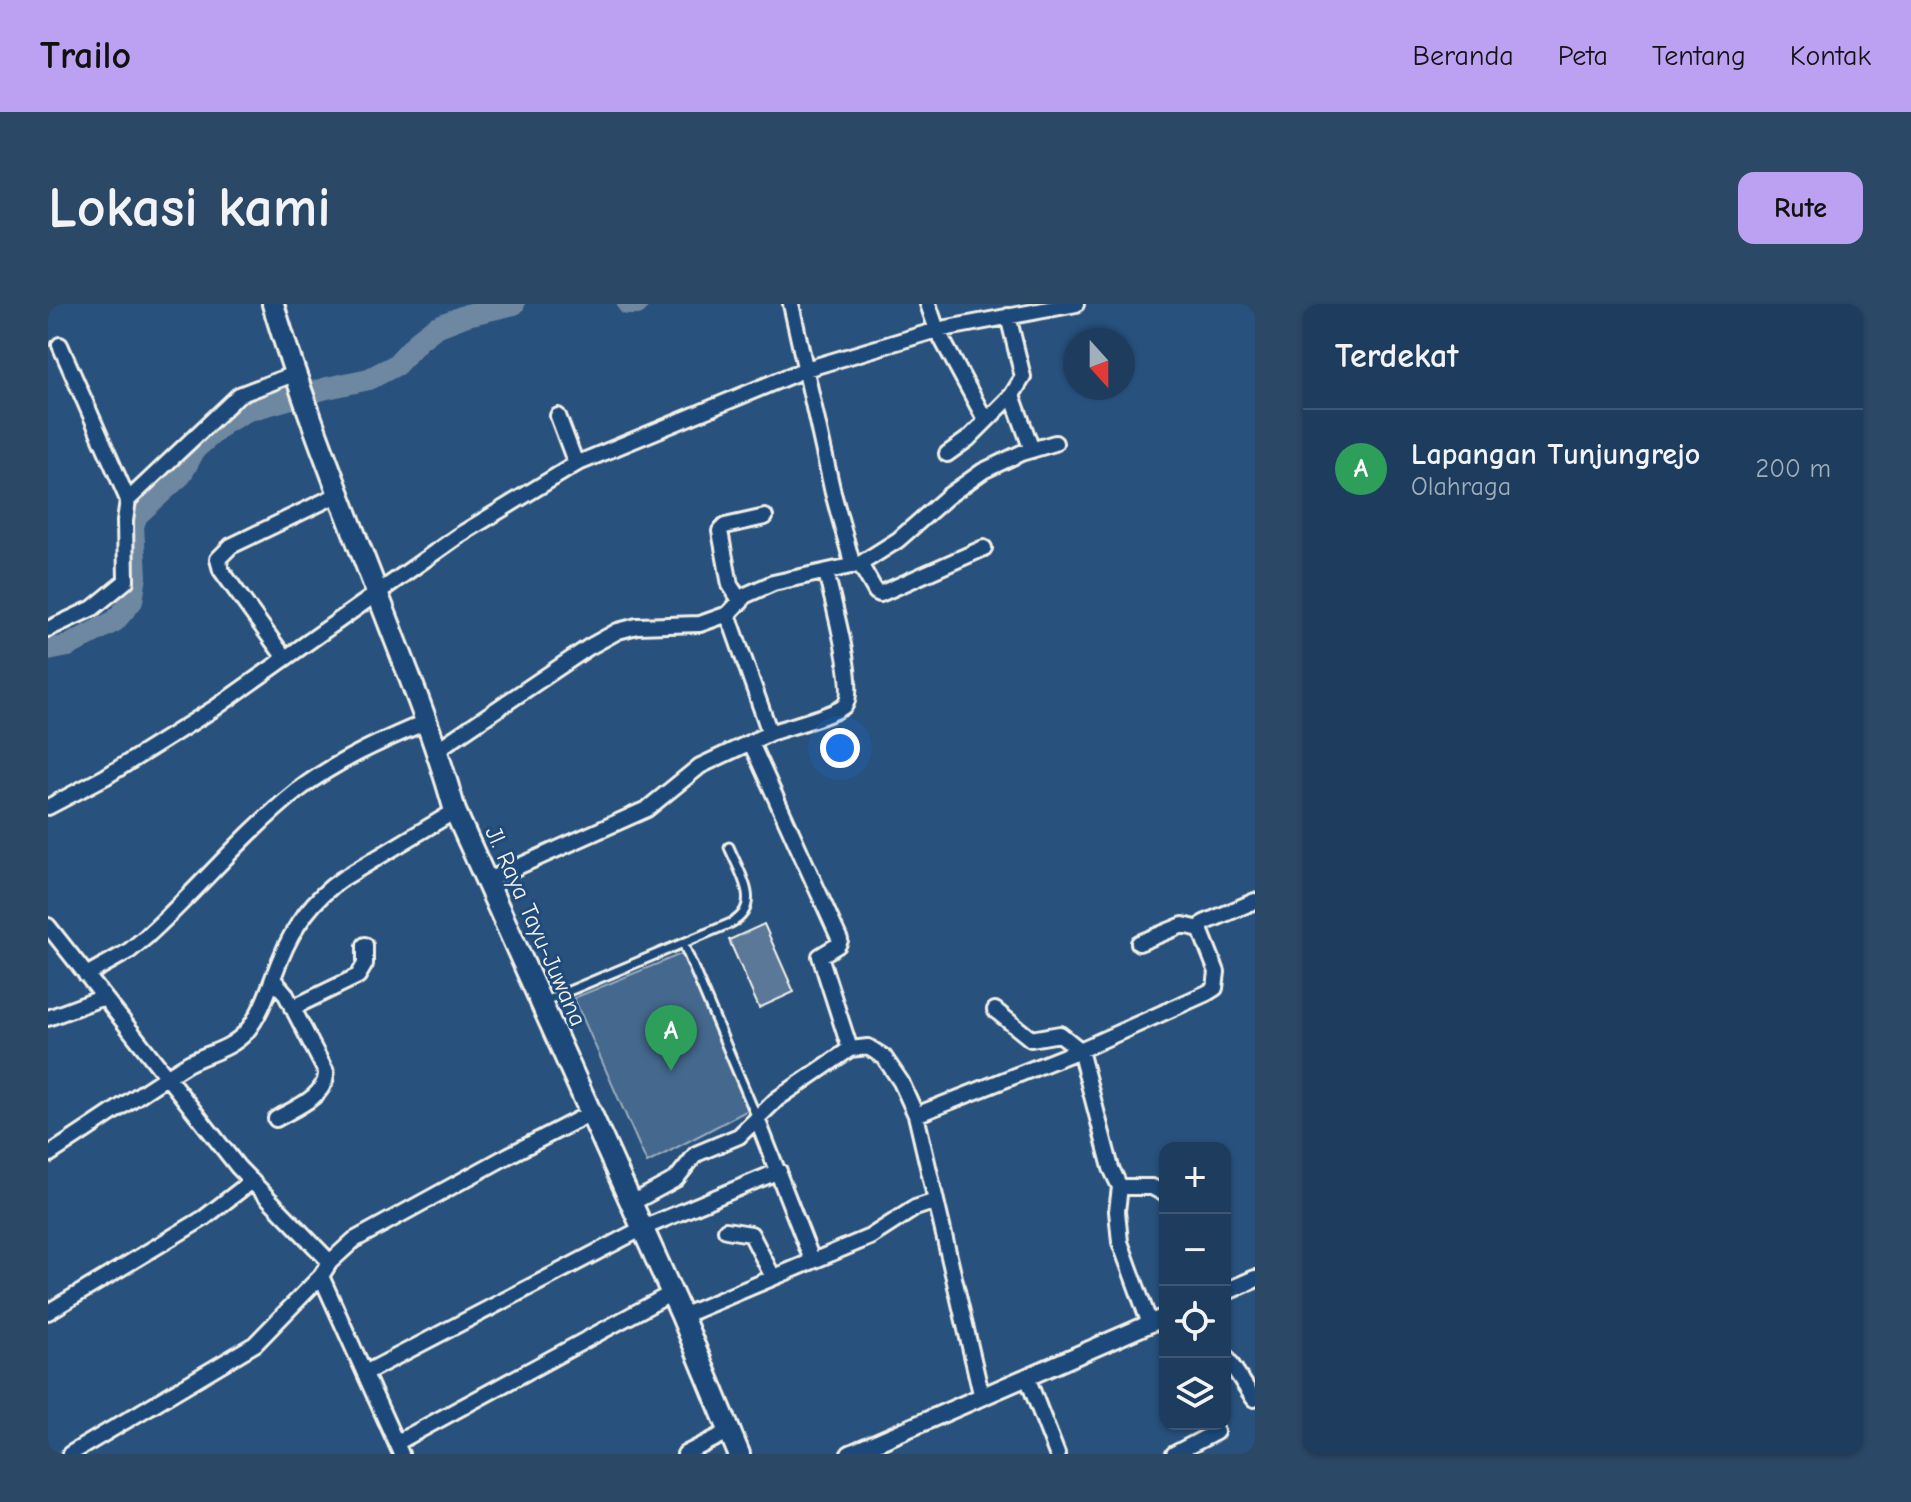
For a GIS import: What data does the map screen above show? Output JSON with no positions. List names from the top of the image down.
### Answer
{
  "streets": {
    "main road": ["Jl. Raya Tayu-Juwana"]
  },
  "north": "bottom",
  "page": {
    "header": "Trailo",
    "nav": [
      "Beranda",
      "Peta",
      "Tentang",
      "Kontak"
    ],
    "buttons": "Rute",
    "title": "Lokasi kami",
    "heading": "Terdekat",
    "list": [
      {
        "mark": "A",
        "name": "Lapangan Tunjungrejo",
        "note": "Olahraga",
        "value": "200 m"
      }
    ],
    "pins": "A",
    "map_buttons": ["+", "−"]
  }
}
